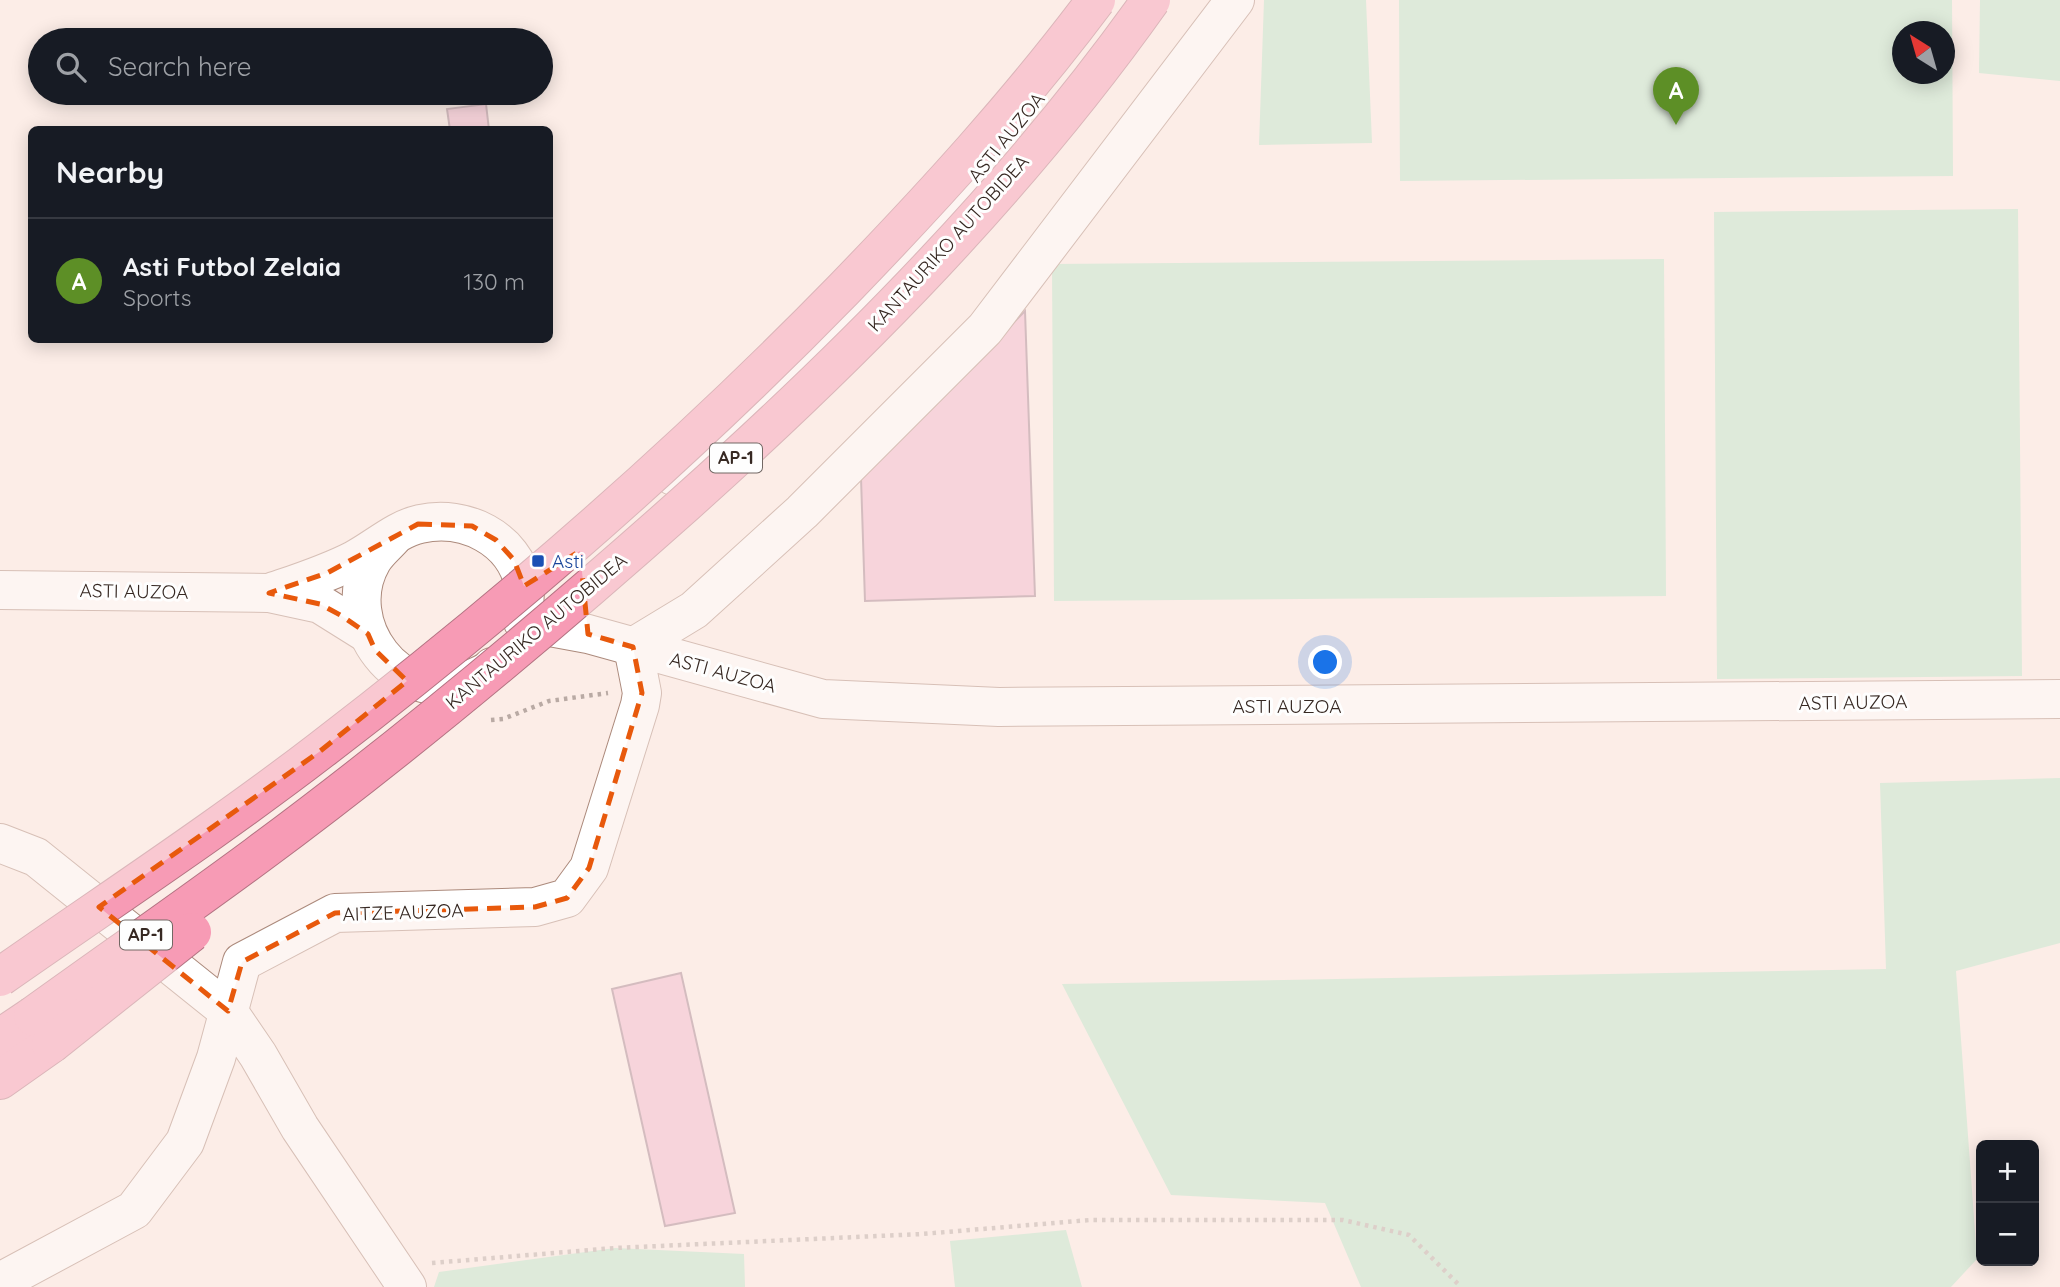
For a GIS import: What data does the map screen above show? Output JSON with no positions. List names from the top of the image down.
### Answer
{
  "streets": {
    "highway": ["KANTAURIKO AUTOBIDEA", "AP-1"],
    "street": ["ASTI AUZOA", "AITZE AUZOA"]
  },
  "crossings": [
    ["ASTI AUZOA", "AITZE AUZOA"]
  ],
  "places": {
    "transit": ["Asti"]
  },
  "north": "top left",
  "page": {
    "search": "Search here",
    "pins": "A",
    "heading": "Nearby",
    "list": [
      {
        "mark": "A",
        "name": "Asti Futbol Zelaia",
        "note": "Sports",
        "value": "130 m"
      }
    ],
    "map_buttons": ["+", "−"]
  }
}
